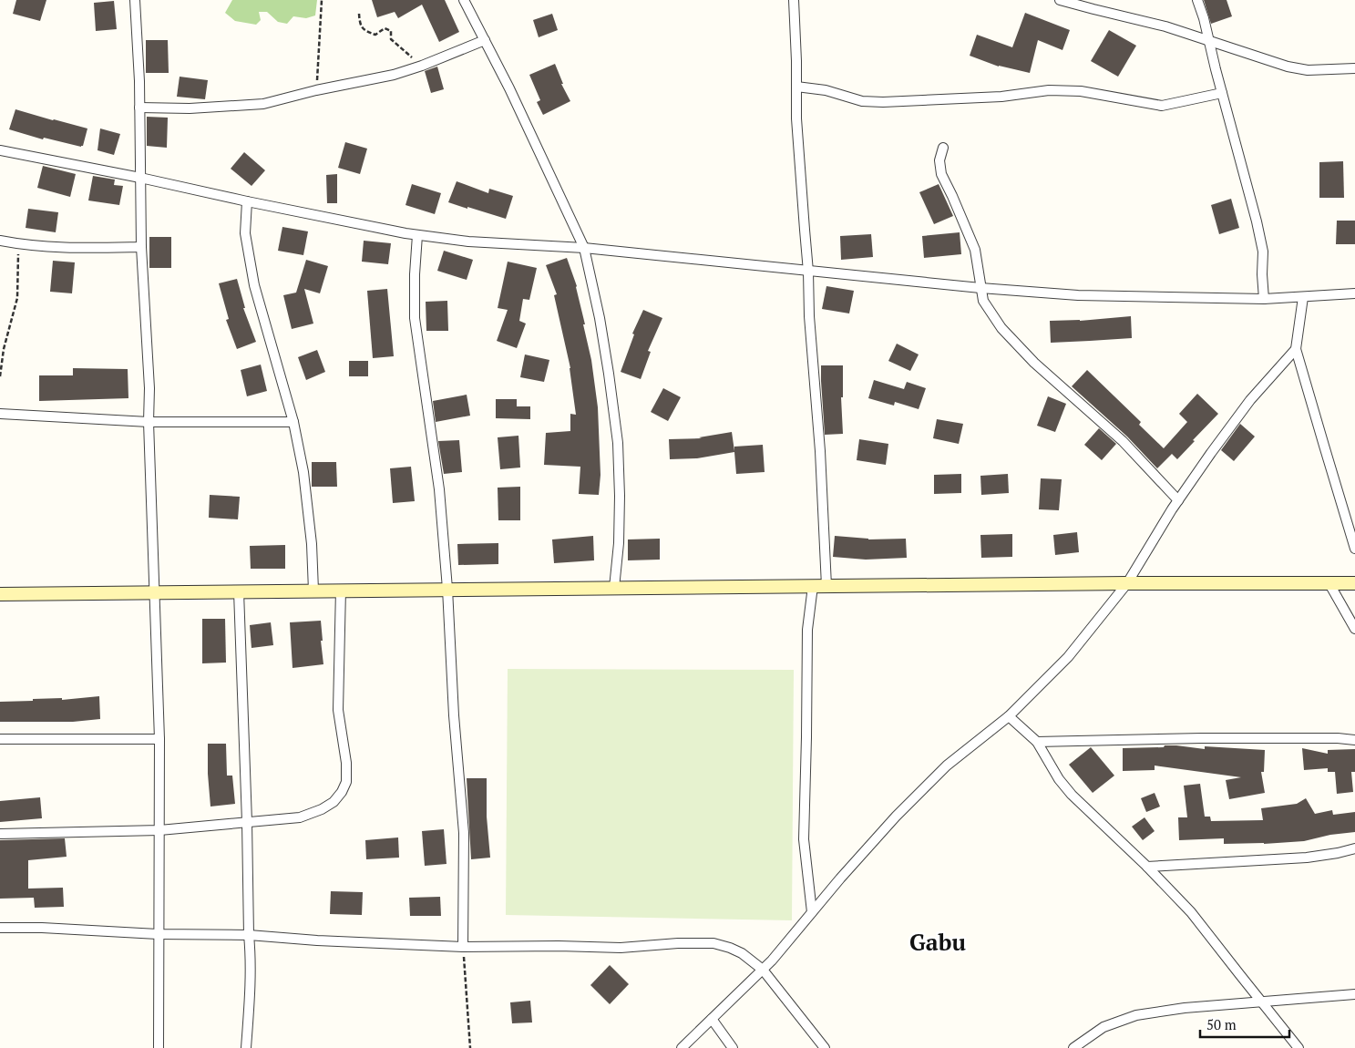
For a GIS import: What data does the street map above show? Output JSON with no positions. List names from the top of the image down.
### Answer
{
  "districts": ["Gabu"],
  "scale_bar": "50 m"
}
